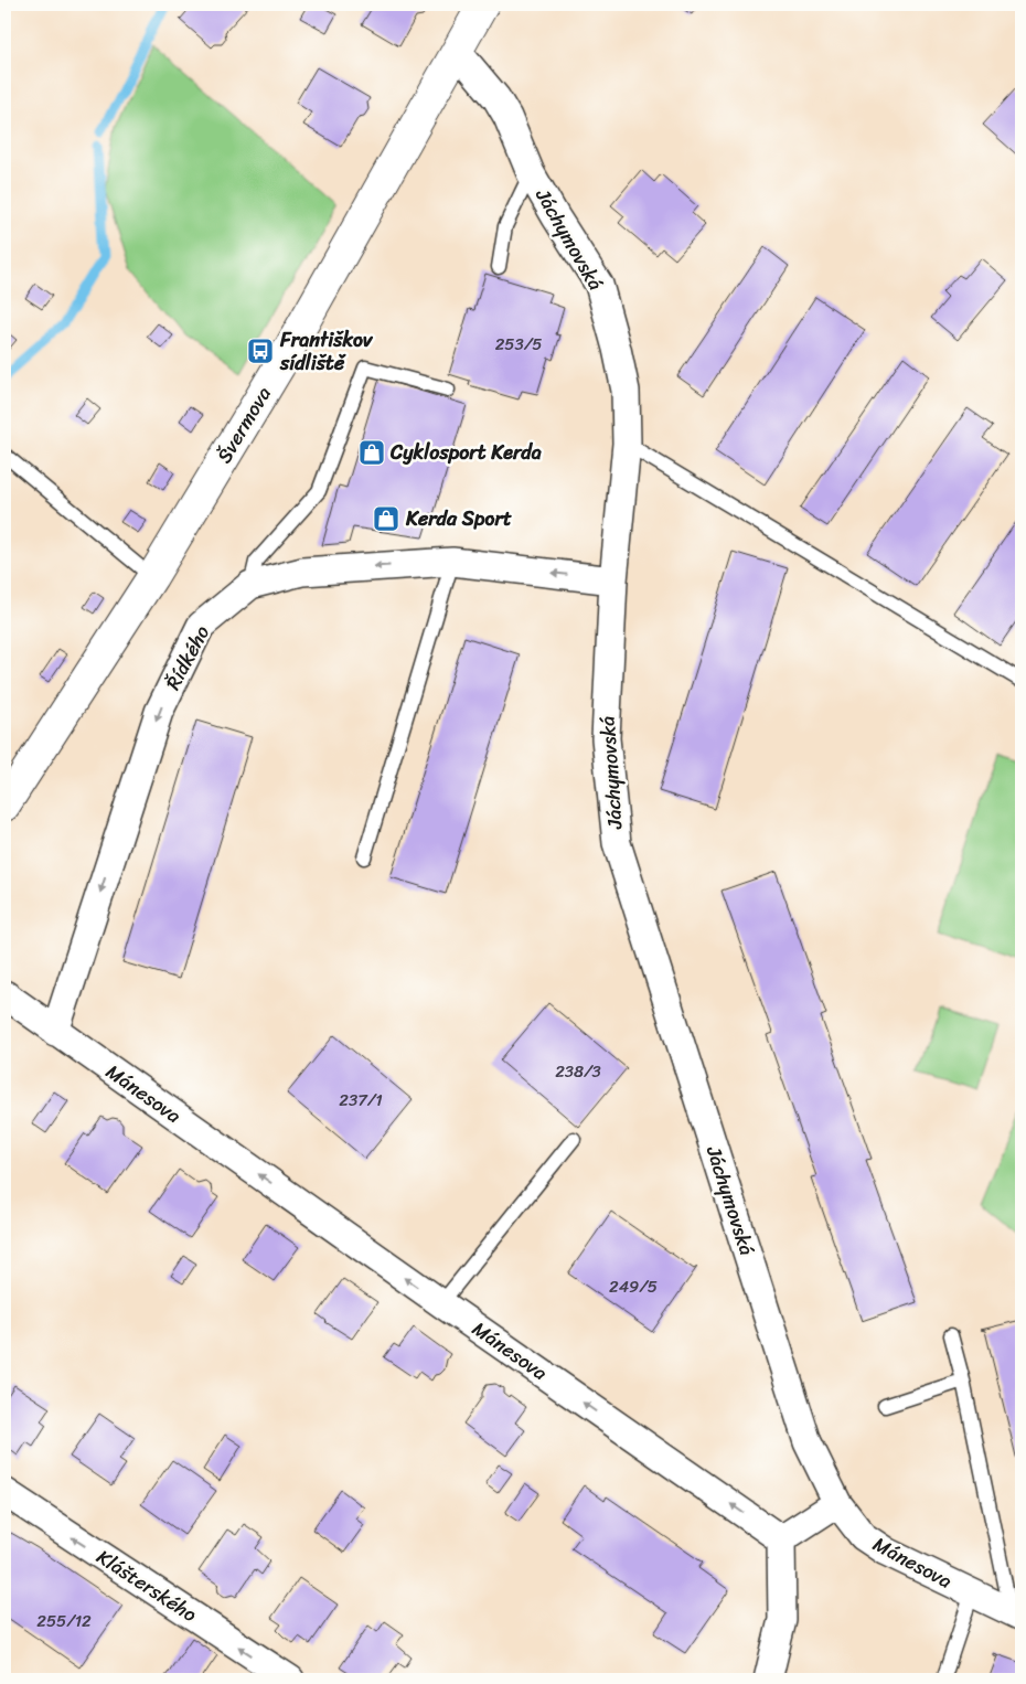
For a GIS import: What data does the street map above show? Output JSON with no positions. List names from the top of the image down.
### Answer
{
  "streets": {
    "street": [
      "Jáchymovská",
      "Švermova",
      "Řídkého",
      "Mánesova",
      "Klášterského"
    ]
  },
  "crossings": [
    ["Jáchymovská", "Švermova"],
    ["Jáchymovská", "Řídkého"],
    ["Jáchymovská", "Mánesova"],
    ["Řídkého", "Mánesova"]
  ],
  "one_way": ["Řídkého", "Mánesova", "Klášterského"],
  "places": {
    "bus stop": ["Františkov sídliště"],
    "shop": ["Cyklosport Kerda", "Kerda Sport"]
  },
  "house_numbers": [
    "253/5",
    "238/3",
    "237/1",
    "249/5",
    "255/12"
  ]
}
